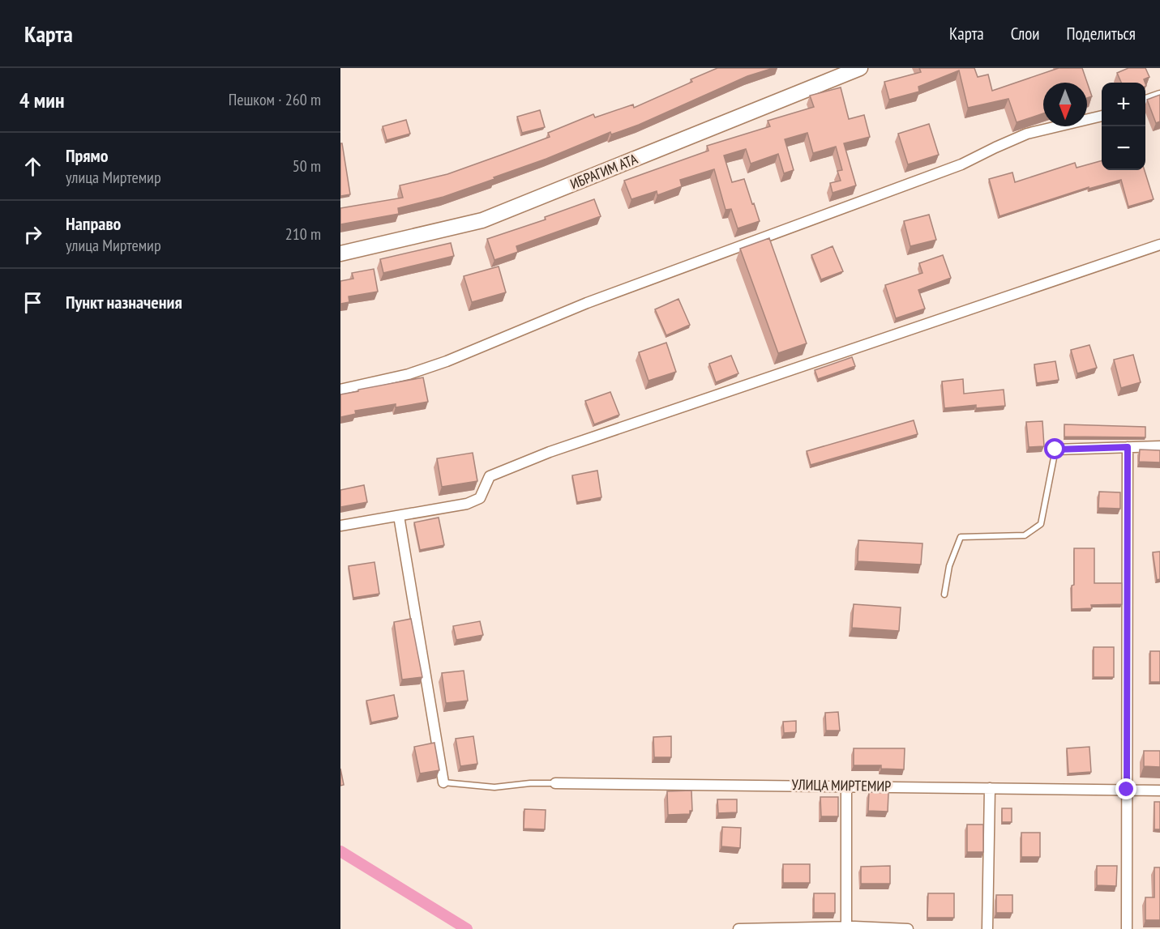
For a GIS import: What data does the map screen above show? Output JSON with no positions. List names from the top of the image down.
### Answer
{
  "streets": {
    "street": ["ИБРАГИМ АТА", "УЛИЦА МИРТЕМИР"]
  },
  "north": "bottom",
  "page": {
    "header": "Карта",
    "nav": ["Карта", "Слои", "Поделиться"],
    "heading": ["4 мин", "Пешком · 260 m"],
    "map_buttons": ["+", "−"],
    "list": [
      ["Прямо", "улица Миртемир", "50 m"],
      ["Направо", "улица Миртемир", "210 m"],
      "Пункт назначения"
    ]
  }
}
